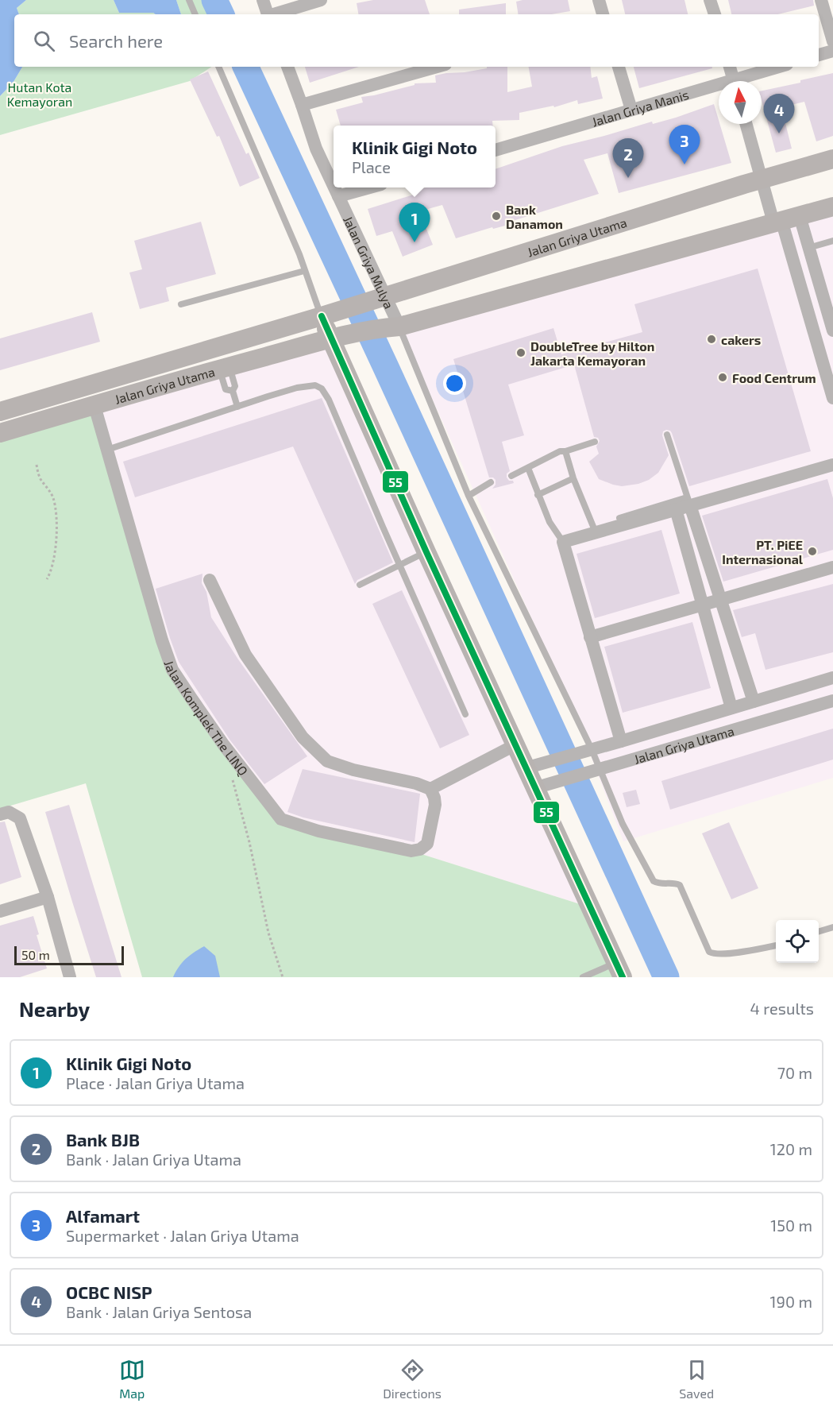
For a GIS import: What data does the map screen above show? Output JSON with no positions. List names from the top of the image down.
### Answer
{
  "streets": {
    "main road": ["Jalan Griya Utama"],
    "street": ["Jalan Griya Manis", "Jalan Griya Mulya", "Jalan Komplek The LINQ"]
  },
  "crossings": [
    ["Jalan Griya Utama", "Jalan Griya Mulya"],
    ["Jalan Griya Utama", "Jalan Komplek The LINQ"]
  ],
  "parks": ["Hutan Kota Kemayoran"],
  "places": [
    "Bank Danamon",
    "cakers",
    "DoubleTree by Hilton Jakarta Kemayoran",
    "Food Centrum",
    "PT. PiEE Internasional"
  ],
  "lines": ["transit line 55"],
  "scale_bar": "50 m",
  "north": "top",
  "page": {
    "search": "Search here",
    "pins": [
      "4",
      "3",
      "2",
      "1"
    ],
    "popup": ["Klinik Gigi Noto", "Place"],
    "scale": "50 m",
    "heading": ["Nearby", "4 results"],
    "list": [
      {
        "mark": "1",
        "name": "Klinik Gigi Noto",
        "note": "Place · Jalan Griya Utama",
        "value": "70 m"
      },
      {
        "mark": "2",
        "name": "Bank BJB",
        "note": "Bank · Jalan Griya Utama",
        "value": "120 m"
      },
      {
        "mark": "3",
        "name": "Alfamart",
        "note": "Supermarket · Jalan Griya Utama",
        "value": "150 m"
      },
      {
        "mark": "4",
        "name": "OCBC NISP",
        "note": "Bank · Jalan Griya Sentosa",
        "value": "190 m"
      }
    ],
    "nav": ["Map", "Directions", "Saved"]
  }
}
